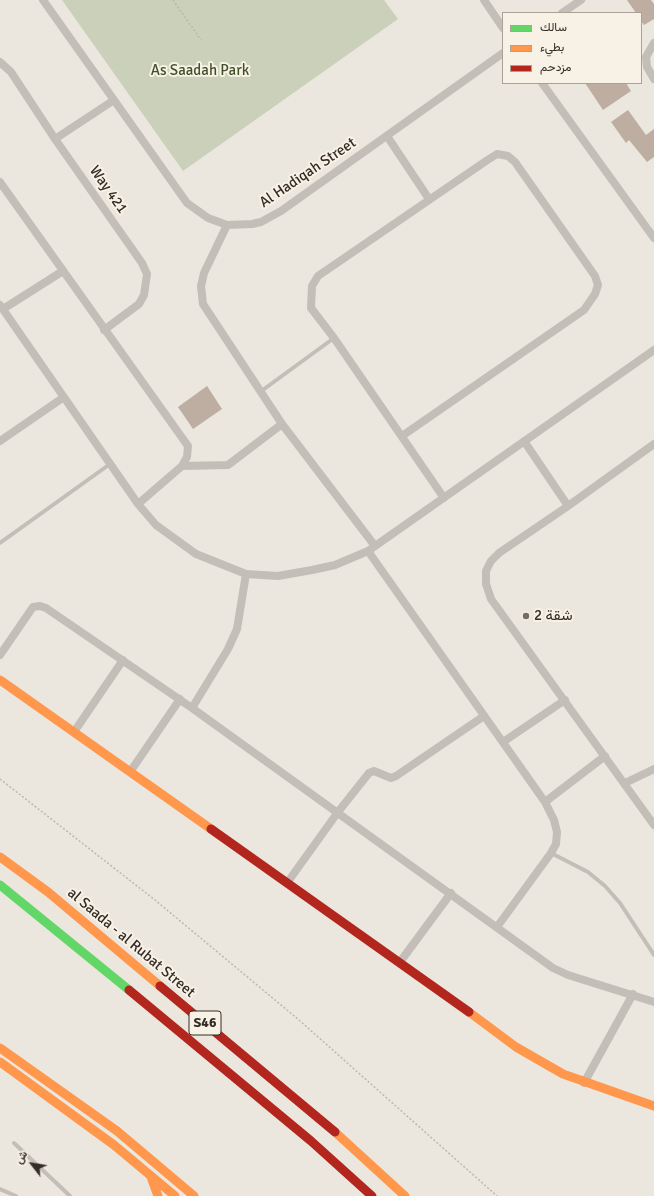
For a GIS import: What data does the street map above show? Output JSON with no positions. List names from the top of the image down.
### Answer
{
  "streets": {
    "main road": ["al Saada - al Rubat Street", "S46"],
    "street": ["Al Hadiqah Street", "Way 421"]
  },
  "parks": ["As Saadah Park"],
  "places": ["شقة 2"],
  "legend": ["سالك", "بطيء", "مزدحم"],
  "north": "top left"
}
